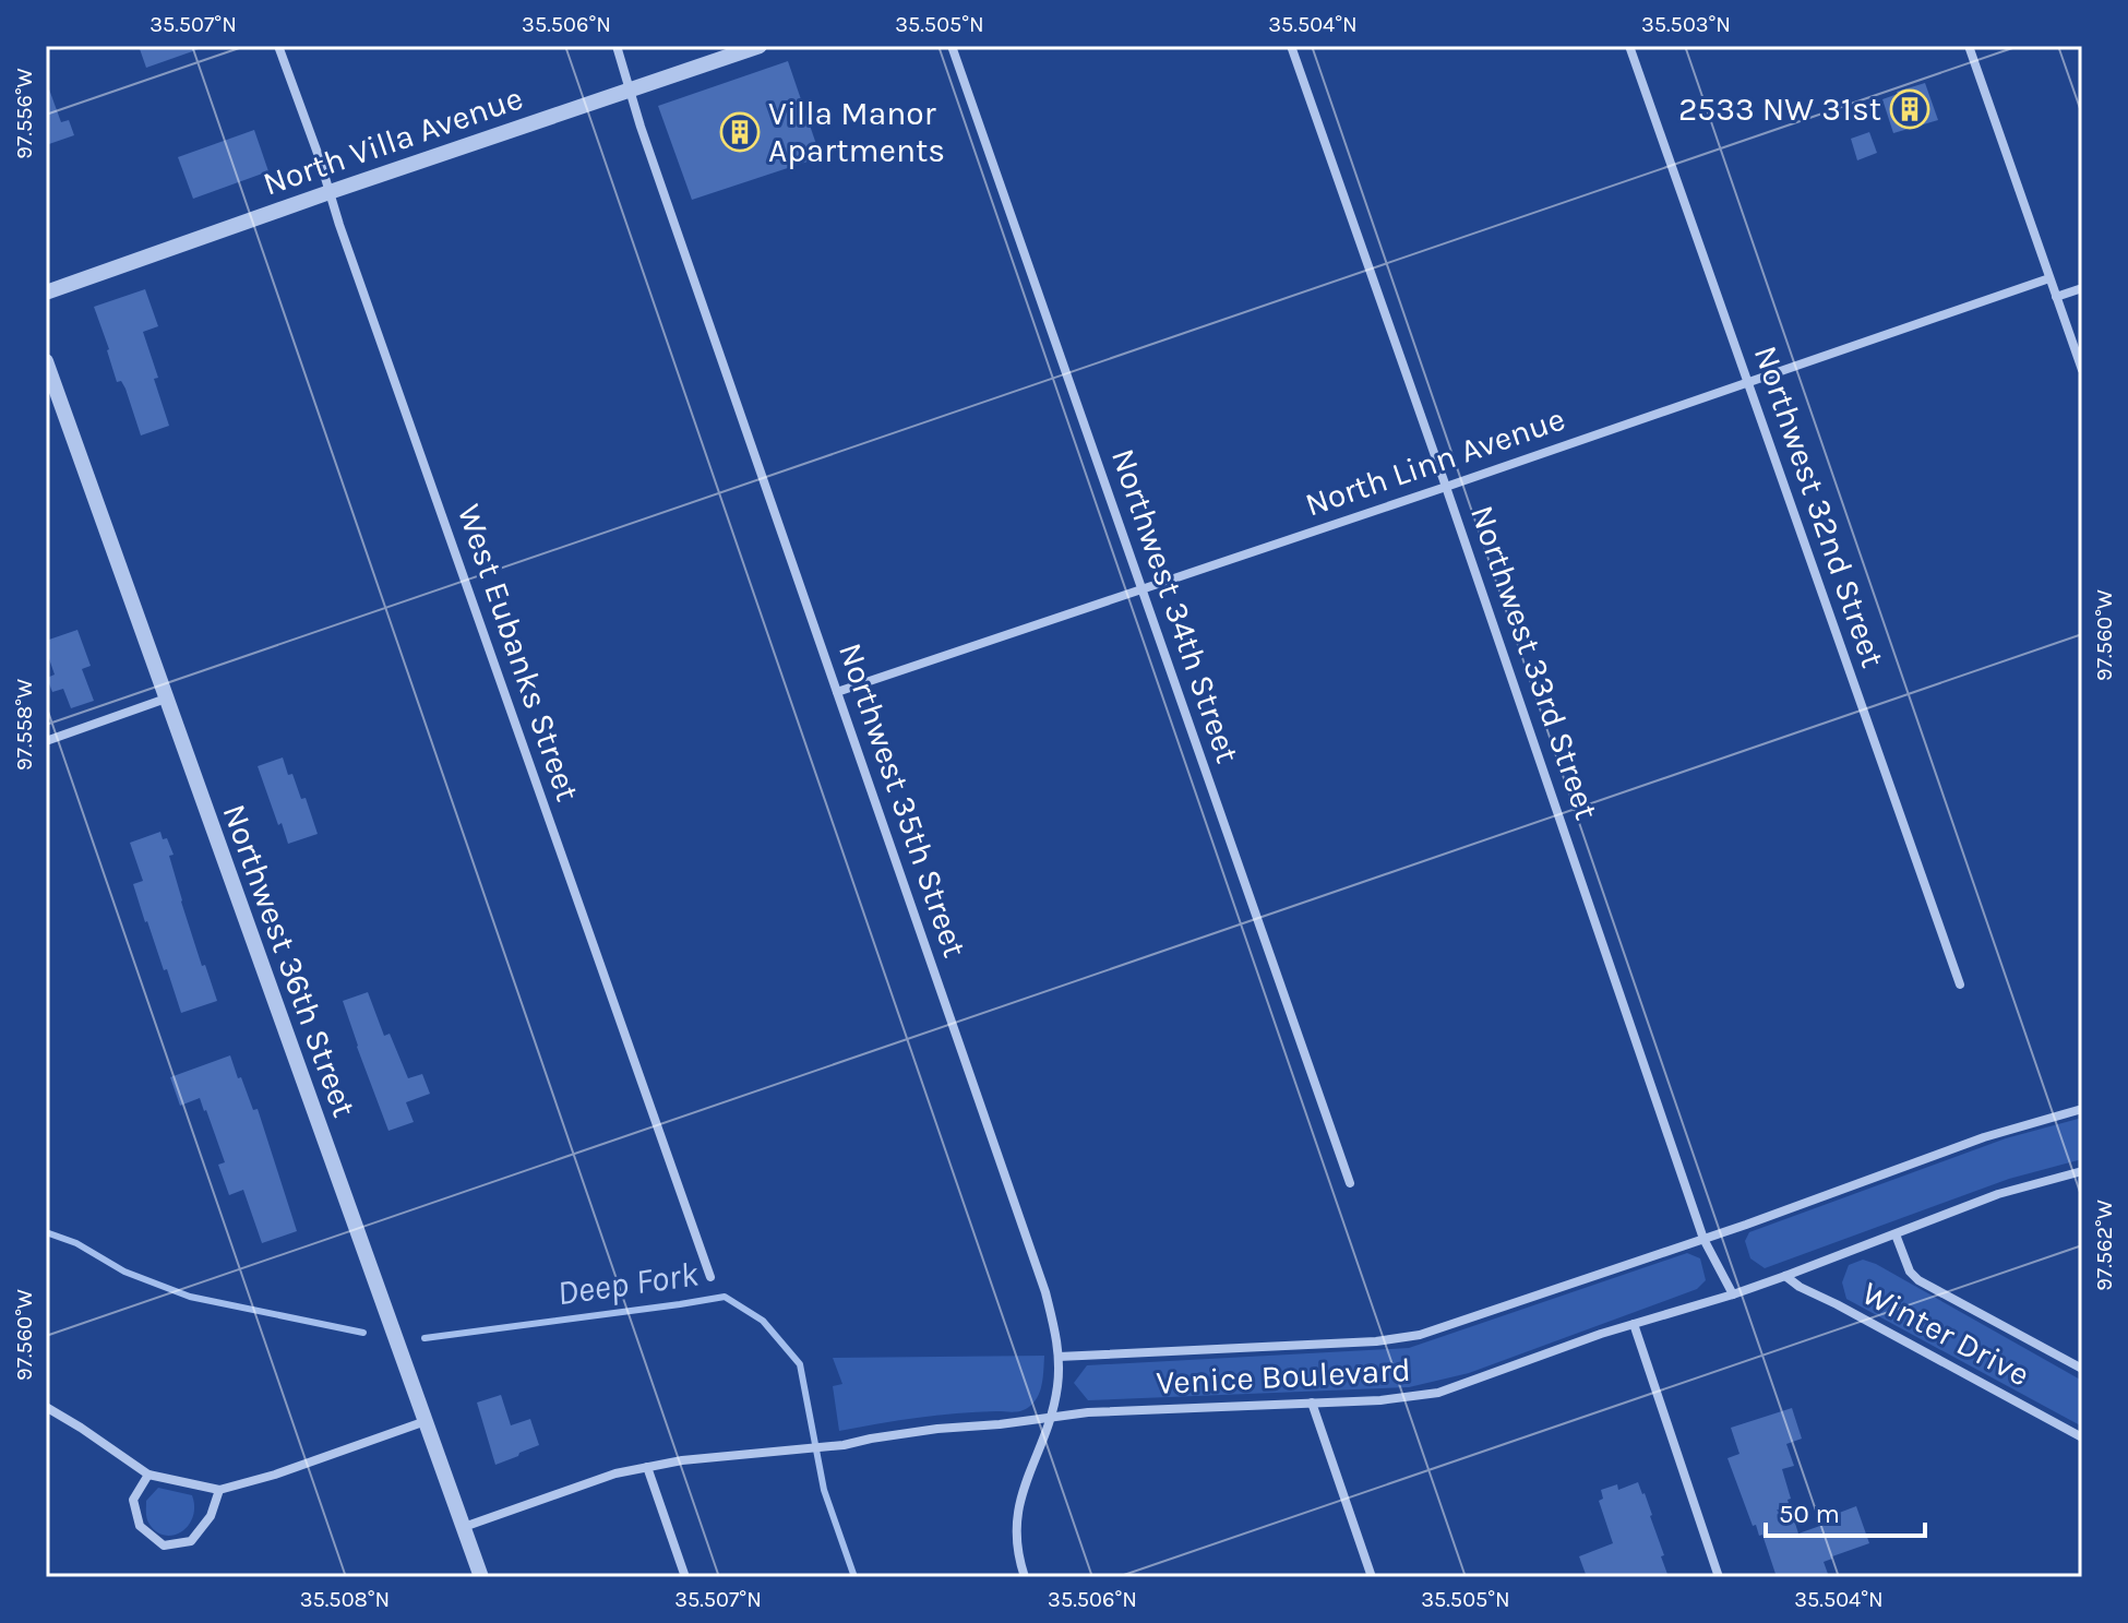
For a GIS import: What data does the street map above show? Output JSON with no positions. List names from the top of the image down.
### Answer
{
  "streets": {
    "street": [
      "North Villa Avenue",
      "North Linn Avenue",
      "Northwest 32nd Street",
      "Northwest 34th Street",
      "West Eubanks Street",
      "Northwest 33rd Street",
      "Northwest 35th Street",
      "Northwest 36th Street",
      "Winter Drive",
      "Venice Boulevard"
    ]
  },
  "crossings": [
    ["North Villa Avenue", "West Eubanks Street"],
    ["North Villa Avenue", "Northwest 35th Street"],
    ["North Linn Avenue", "Northwest 32nd Street"],
    ["North Linn Avenue", "Northwest 34th Street"],
    ["North Linn Avenue", "Northwest 33rd Street"],
    ["North Linn Avenue", "Northwest 35th Street"],
    ["Northwest 33rd Street", "Venice Boulevard"],
    ["Northwest 35th Street", "Venice Boulevard"],
    ["Northwest 36th Street", "Venice Boulevard"],
    ["Winter Drive", "Venice Boulevard"]
  ],
  "water": ["Deep Fork"],
  "places": {
    "building": ["2533 NW 31st", "Villa Manor Apartments"]
  },
  "scale_bar": "50 m",
  "coordinates": [
    "35.507°N",
    "35.506°N",
    "35.505°N",
    "35.504°N",
    "35.503°N",
    "97.556°W",
    "97.560°W",
    "97.558°W",
    "97.562°W",
    "35.508°N"
  ]
}
